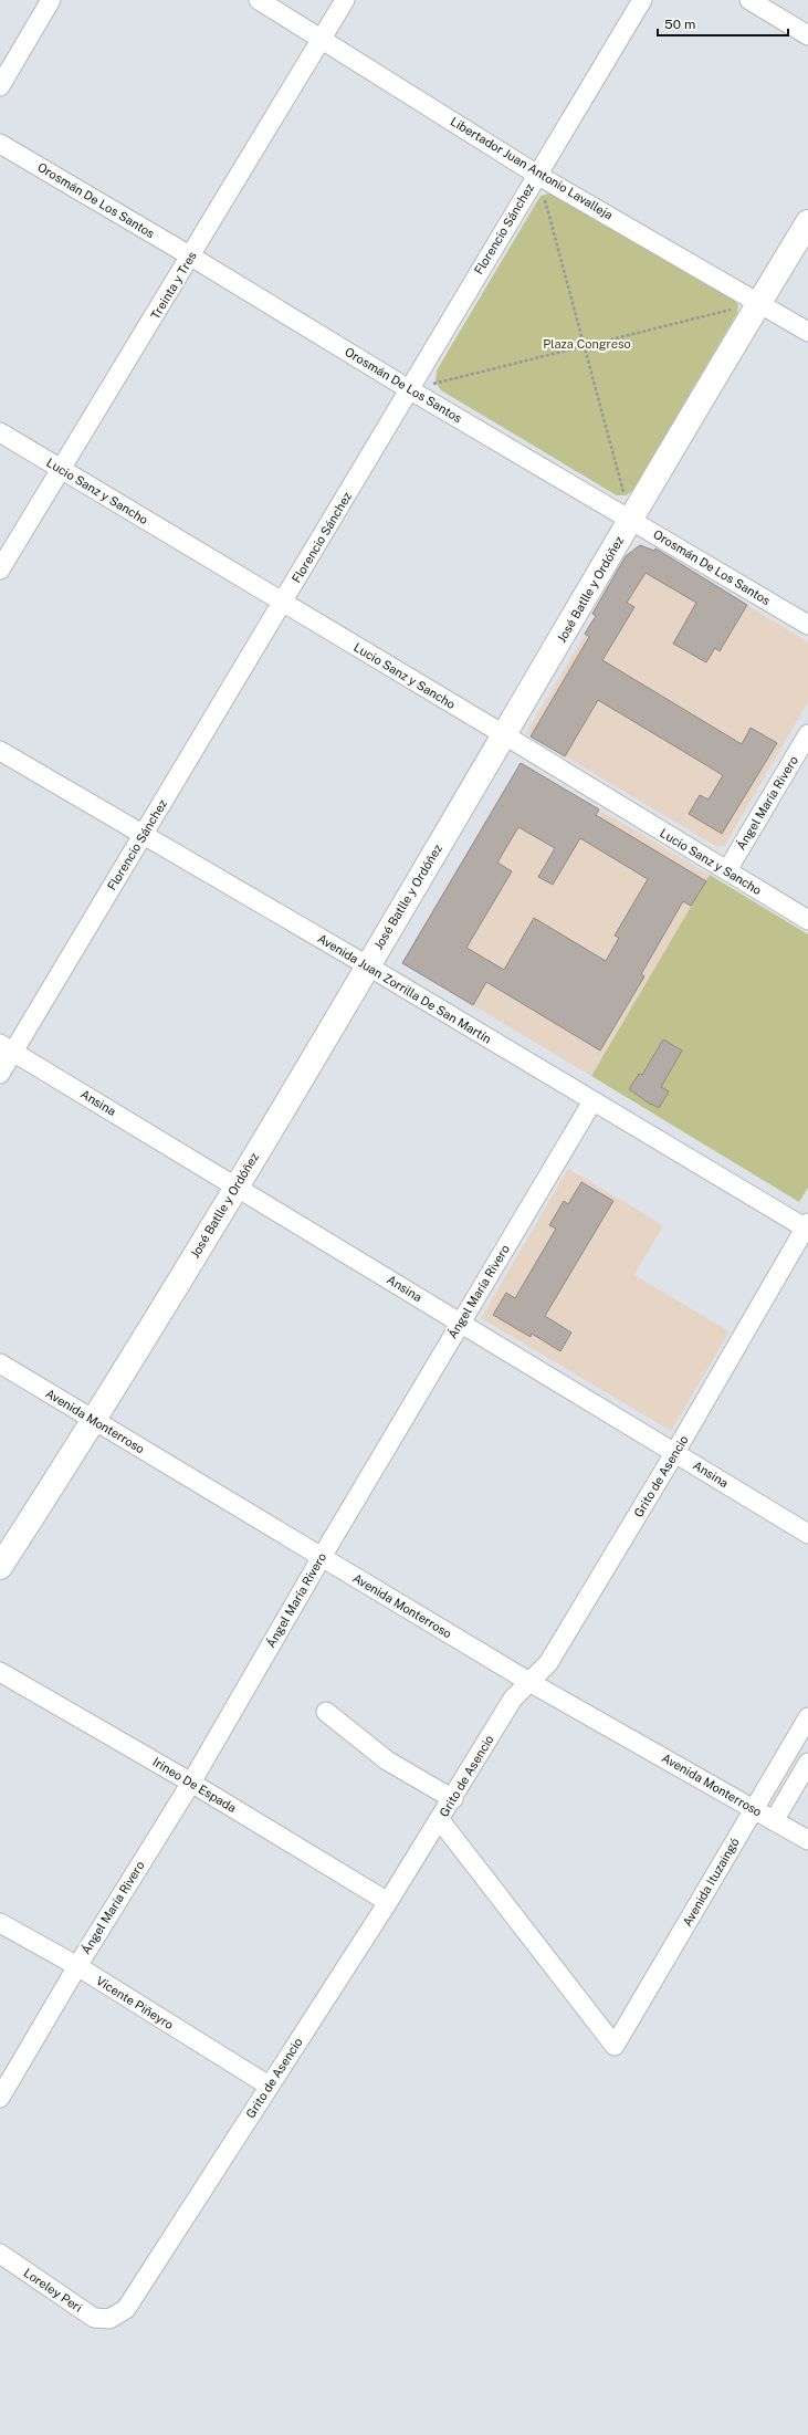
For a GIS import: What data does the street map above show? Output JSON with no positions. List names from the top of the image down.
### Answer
{
  "streets": {
    "main road": ["José Batlle y Ordóñez"],
    "street": [
      "Libertador Juan Antonio Lavalleja",
      "Orosmán De Los Santos",
      "Florencio Sánchez",
      "Treinta y Tres",
      "Lucio Sanz y Sancho",
      "Ángel María Rivero",
      "Avenida Juan Zorrilla De San Martín",
      "Ansina",
      "Avenida Monterroso",
      "Grito de Asencio",
      "Irineo De Espada",
      "Avenida Ituzaingó",
      "Vicente Piñeyro",
      "Loreley Peri"
    ]
  },
  "crossings": [
    ["Libertador Juan Antonio Lavalleja", "Florencio Sánchez"],
    ["Libertador Juan Antonio Lavalleja", "Treinta y Tres"],
    ["Libertador Juan Antonio Lavalleja", "José Batlle y Ordóñez"],
    ["Orosmán De Los Santos", "Florencio Sánchez"],
    ["Orosmán De Los Santos", "Treinta y Tres"],
    ["Orosmán De Los Santos", "José Batlle y Ordóñez"],
    ["Florencio Sánchez", "Lucio Sanz y Sancho"],
    ["Florencio Sánchez", "Avenida Juan Zorrilla De San Martín"],
    ["Florencio Sánchez", "Ansina"],
    ["Treinta y Tres", "Lucio Sanz y Sancho"],
    ["Lucio Sanz y Sancho", "José Batlle y Ordóñez"],
    ["Lucio Sanz y Sancho", "Ángel María Rivero"],
    ["José Batlle y Ordóñez", "Avenida Juan Zorrilla De San Martín"],
    ["José Batlle y Ordóñez", "Ansina"],
    ["José Batlle y Ordóñez", "Avenida Monterroso"],
    ["Ángel María Rivero", "Avenida Juan Zorrilla De San Martín"],
    ["Ángel María Rivero", "Ansina"],
    ["Ángel María Rivero", "Avenida Monterroso"],
    ["Ángel María Rivero", "Irineo De Espada"],
    ["Ángel María Rivero", "Vicente Piñeyro"],
    ["Avenida Juan Zorrilla De San Martín", "Grito de Asencio"],
    ["Ansina", "Grito de Asencio"],
    ["Avenida Monterroso", "Grito de Asencio"],
    ["Avenida Monterroso", "Avenida Ituzaingó"],
    ["Grito de Asencio", "Irineo De Espada"],
    ["Grito de Asencio", "Avenida Ituzaingó"],
    ["Grito de Asencio", "Vicente Piñeyro"],
    ["Grito de Asencio", "Loreley Peri"]
  ],
  "parks": ["Plaza Congreso"],
  "scale_bar": "50 m"
}
